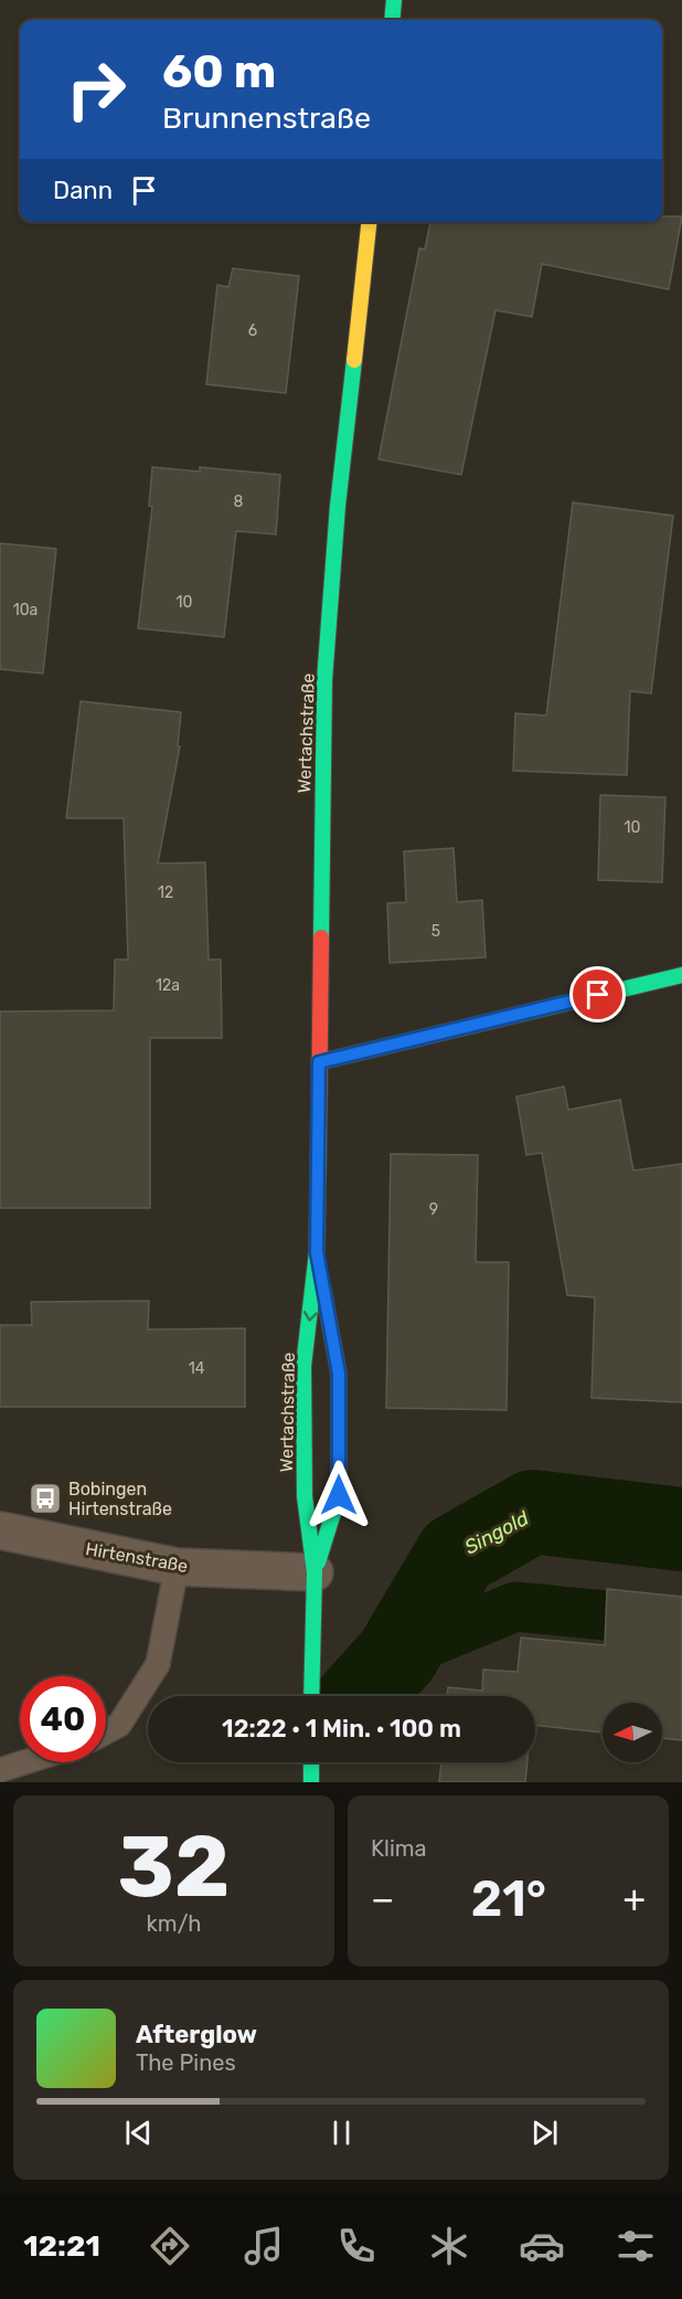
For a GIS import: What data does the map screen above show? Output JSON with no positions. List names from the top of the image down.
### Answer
{
  "streets": {
    "street": ["Wertachstraße", "Hirtenstraße"]
  },
  "crossings": [
    ["Wertachstraße", "Hirtenstraße"]
  ],
  "water": ["Singold"],
  "places": {
    "bus stop": ["Bobingen Hirtenstraße"]
  },
  "house_numbers": [
    "6",
    "8",
    "10",
    "10a",
    "10",
    "12",
    "5",
    "12a",
    "9",
    "14"
  ],
  "north": "left",
  "page": {
    "turn": ["60 m", "Brunnenstraße"],
    "then": "Dann",
    "limit": "40",
    "trip": "12:22 · 1 Min. · 100 m",
    "tile": [
      ["32", "km/h"],
      "Klima"
    ],
    "heat": ["−", "21°", "+"],
    "song": ["Afterglow", "The Pines"],
    "tabs": "12:21"
  }
}
